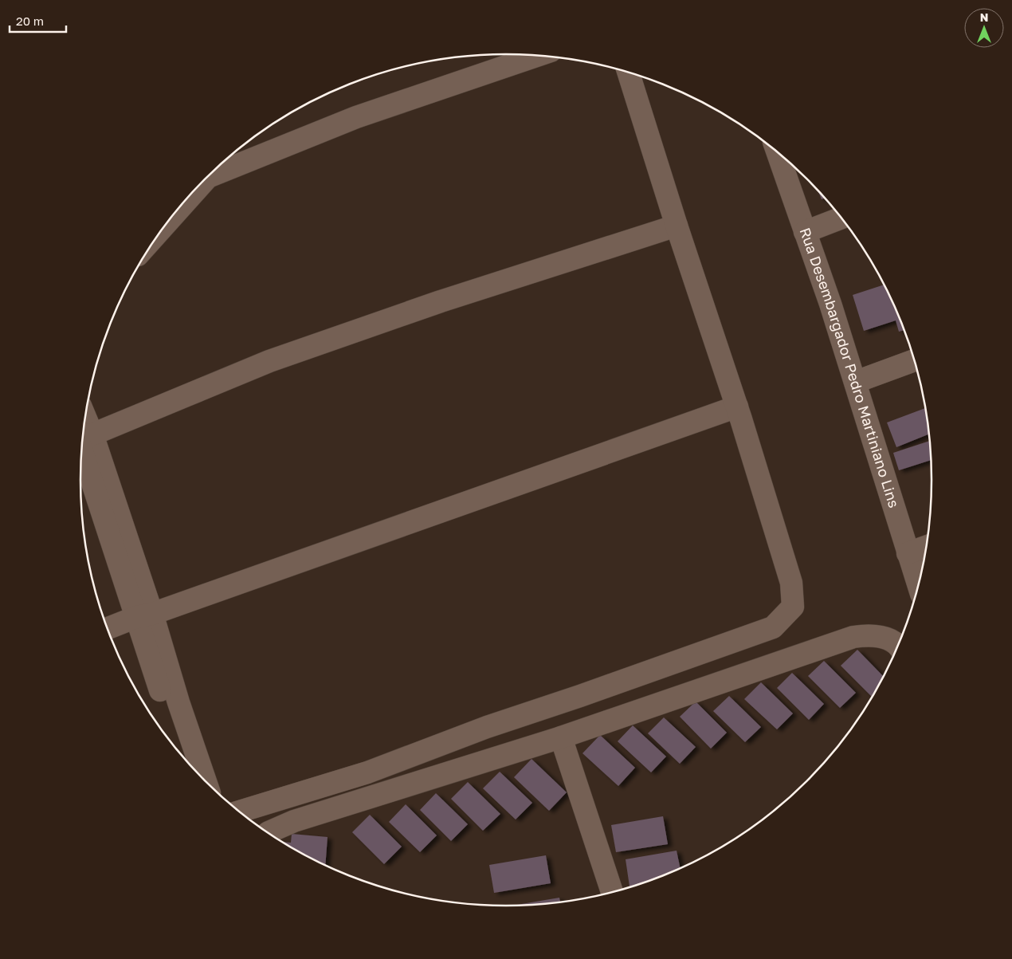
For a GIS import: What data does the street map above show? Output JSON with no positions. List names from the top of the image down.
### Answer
{
  "streets": {
    "street": ["Rua Desembargador Pedro Martiniano Lins"]
  },
  "scale_bar": "20 m",
  "north": "top"
}
